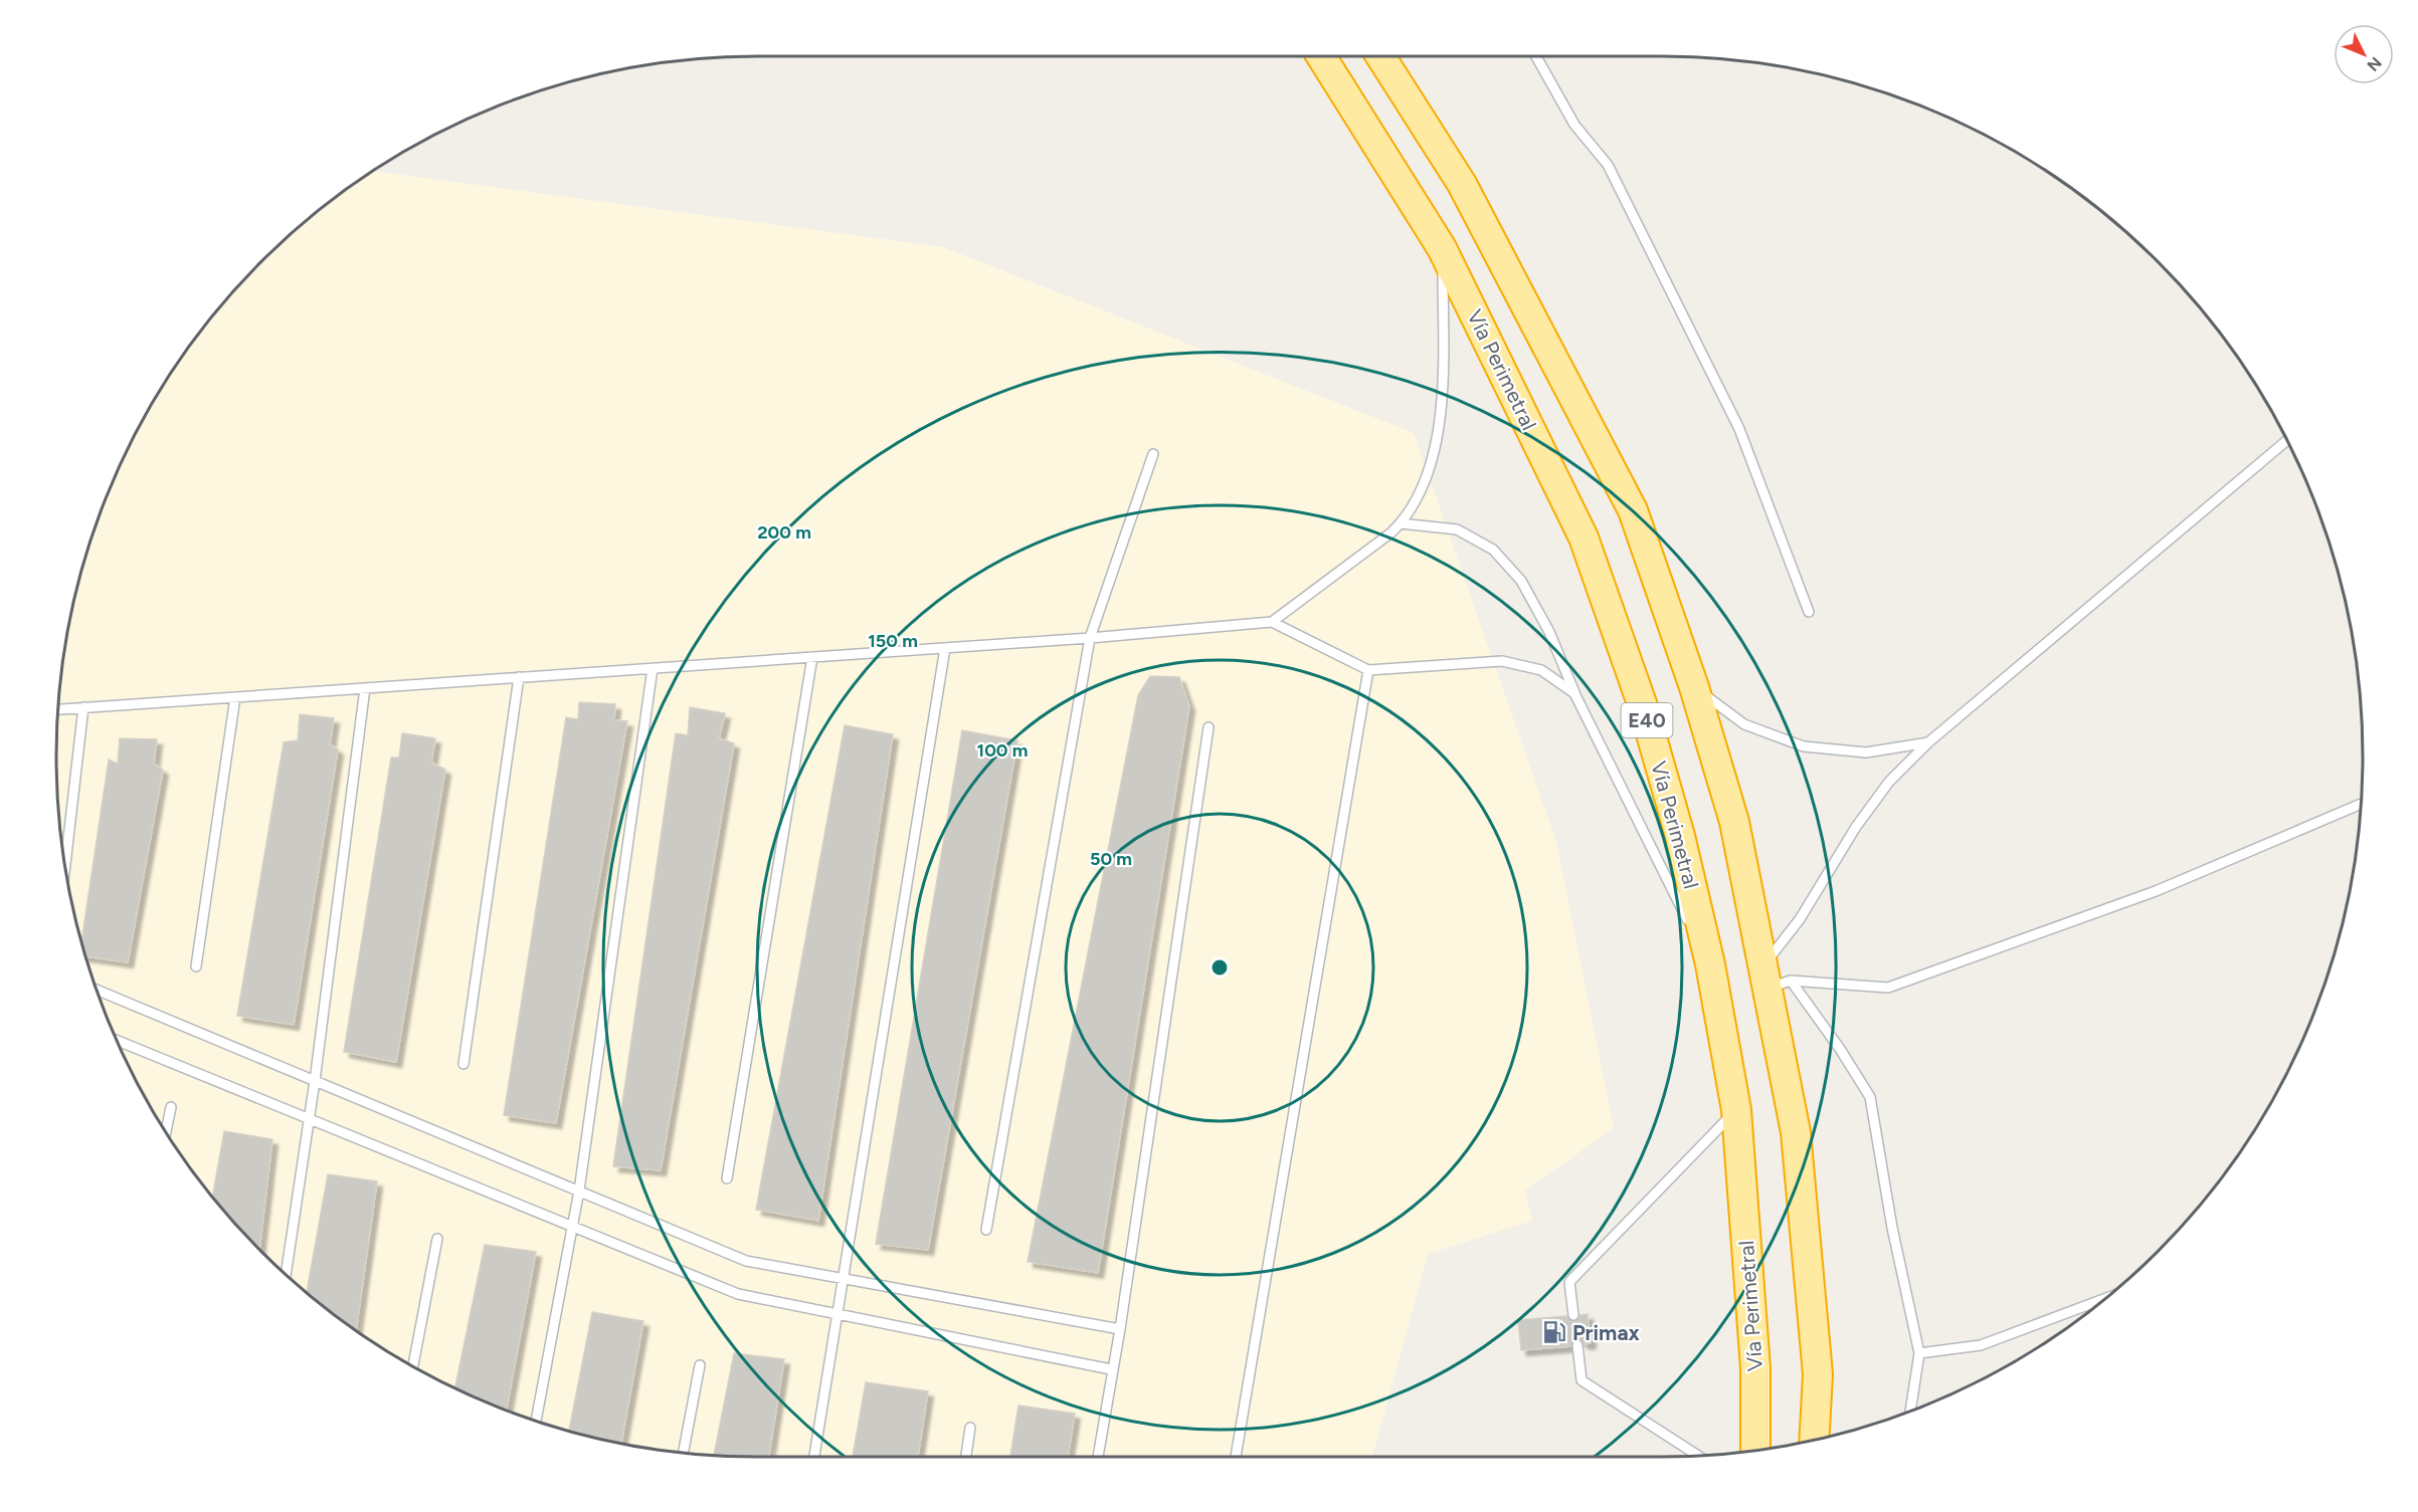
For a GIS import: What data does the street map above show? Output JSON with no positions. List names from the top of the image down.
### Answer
{
  "streets": {
    "highway": ["Vía Perimetral", "E40"]
  },
  "places": {
    "fuel station": ["Primax"]
  },
  "north": "bottom right",
  "rings": [
    "200 m",
    "150 m",
    "100 m",
    "50 m"
  ]
}
